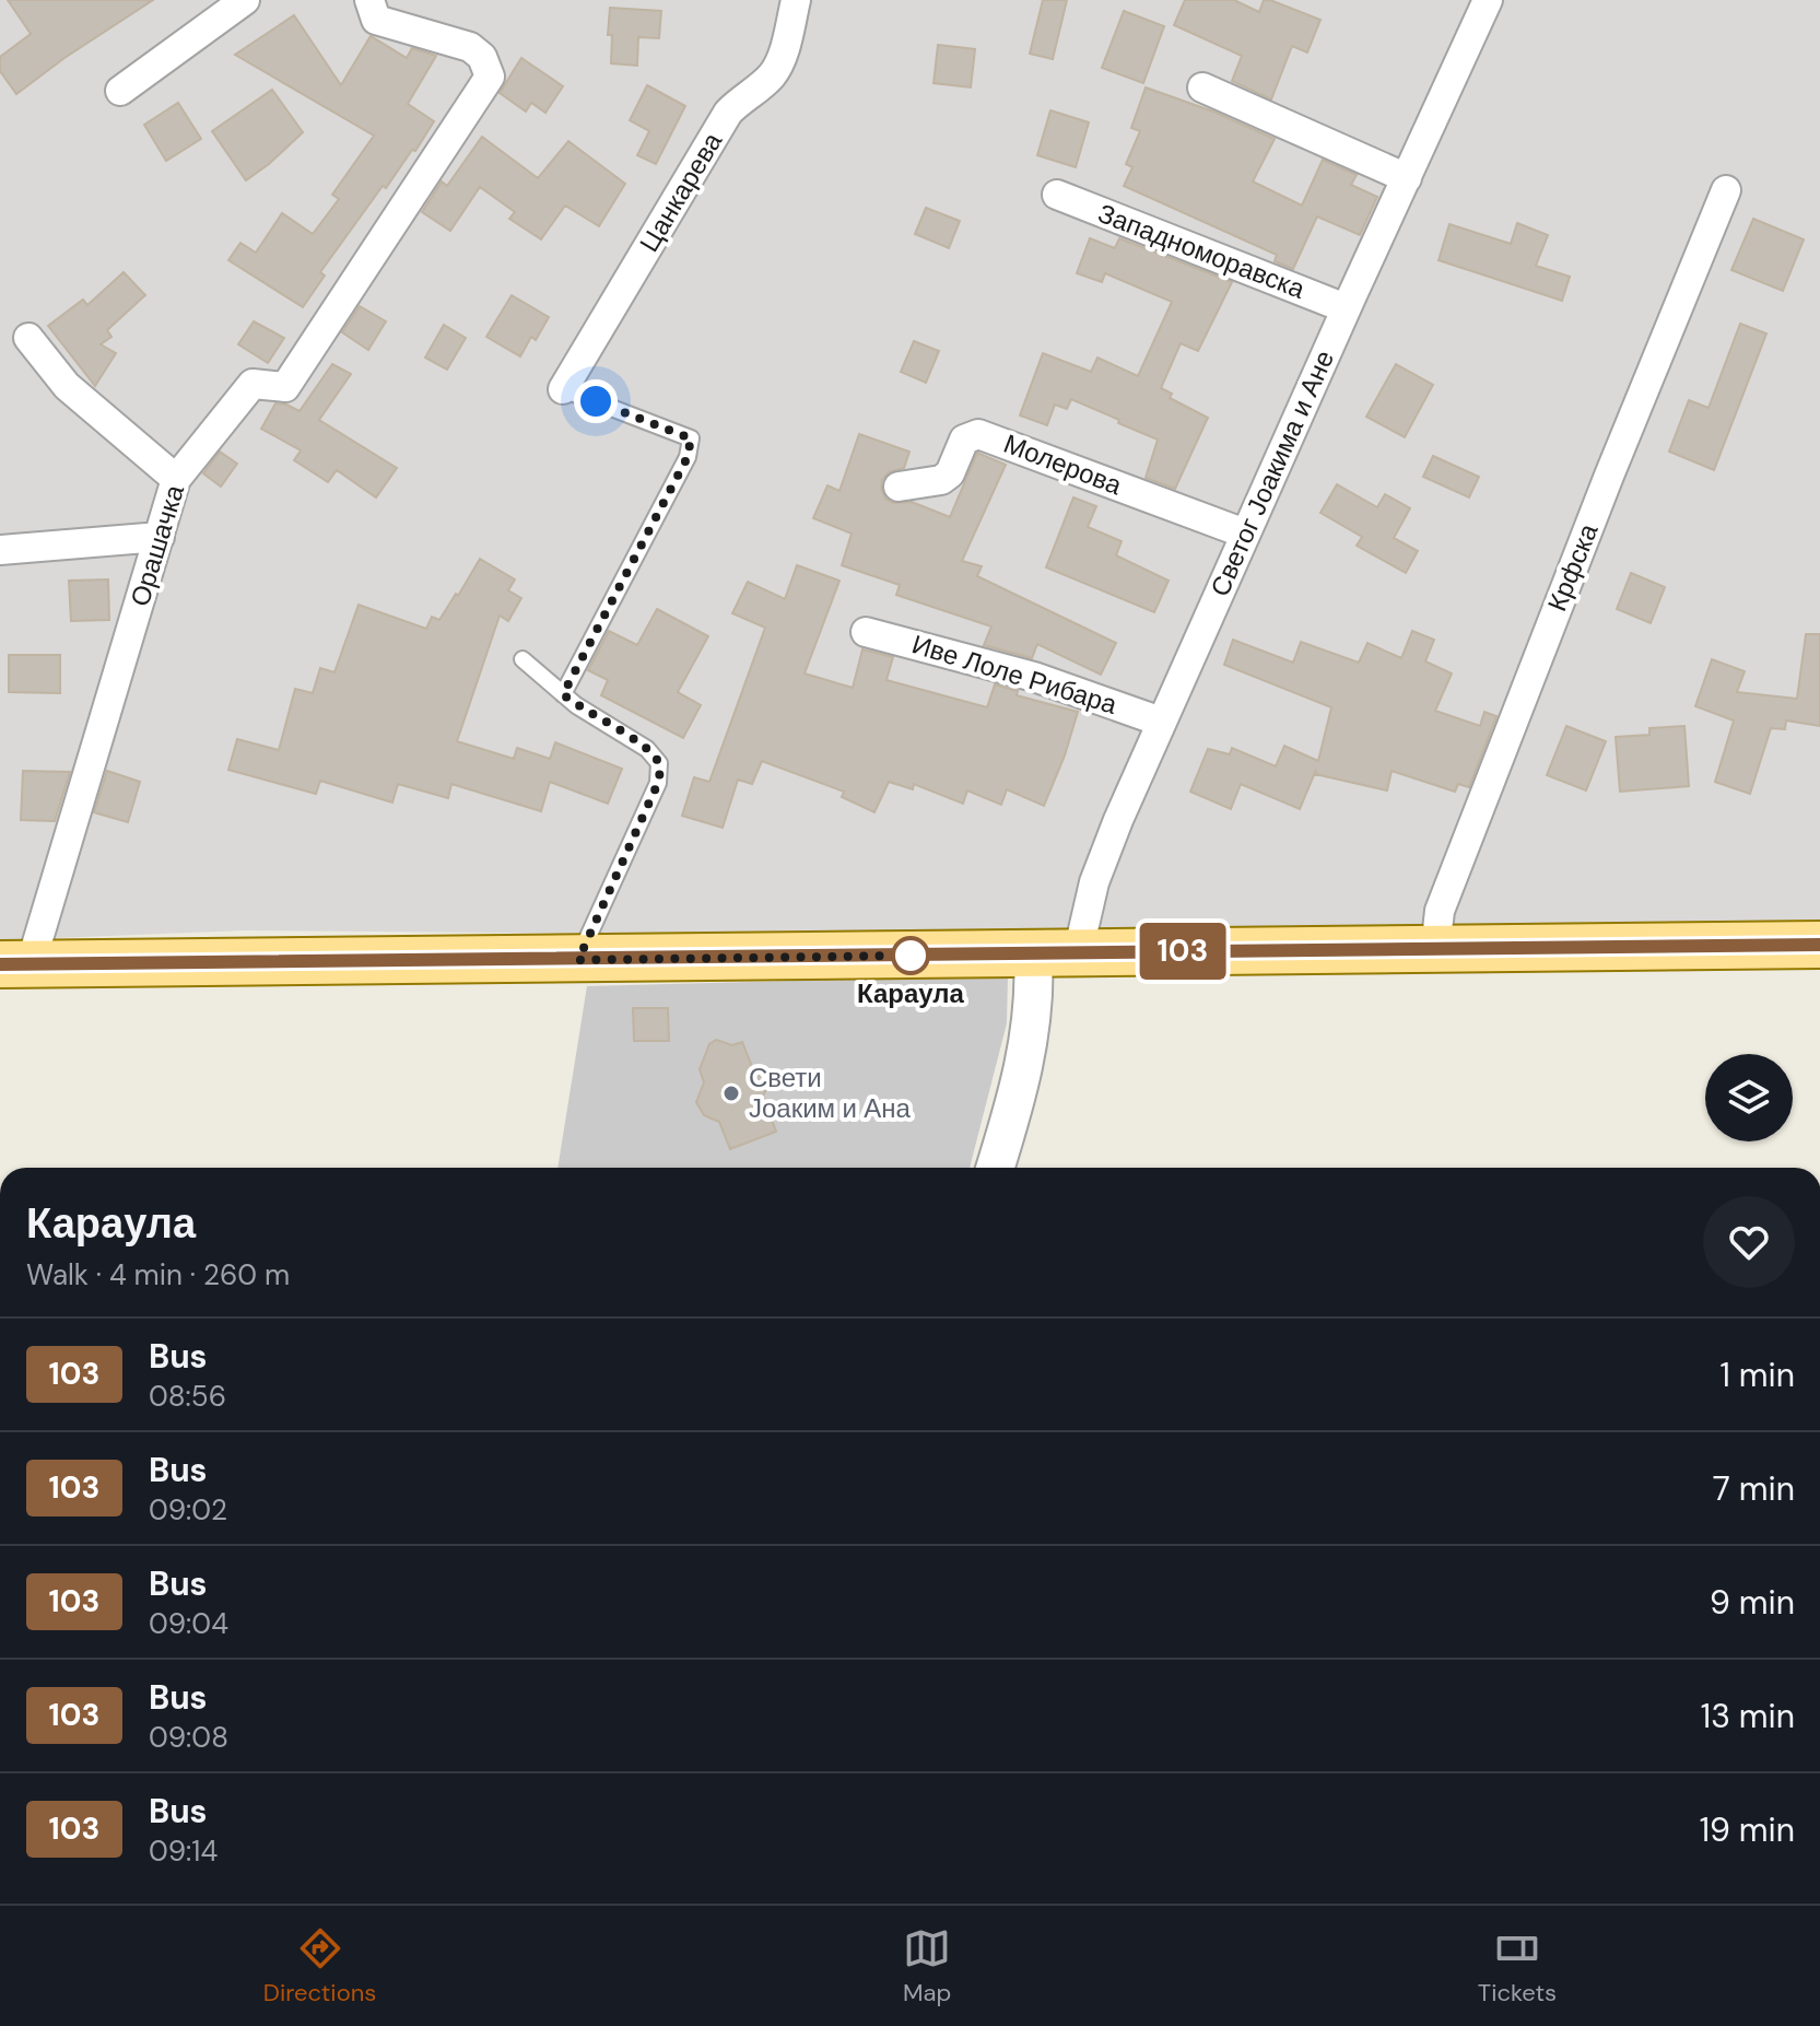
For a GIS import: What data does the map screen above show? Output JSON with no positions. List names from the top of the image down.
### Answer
{
  "streets": {
    "street": [
      "Цанкарева",
      "Западноморавска",
      "Молерова",
      "Светог Јоакима и Ане",
      "Орашачка",
      "Крфска",
      "Иве Лоле Рибара"
    ]
  },
  "crossings": [
    ["Западноморавска", "Светог Јоакима и Ане"],
    ["Молерова", "Светог Јоакима и Ане"],
    ["Светог Јоакима и Ане", "Иве Лоле Рибара"]
  ],
  "places": ["Караула", "Свети Јоаким и Ана"],
  "lines": ["bus line 103"],
  "page": {
    "on_map": "103",
    "heading": ["Караула", "Walk · 4 min · 260 m"],
    "list": [
      {
        "mark": "103",
        "name": "Bus",
        "note": "08:56",
        "value": "1 min"
      },
      {
        "mark": "103",
        "name": "Bus",
        "note": "09:02",
        "value": "7 min"
      },
      {
        "mark": "103",
        "name": "Bus",
        "note": "09:04",
        "value": "9 min"
      },
      {
        "mark": "103",
        "name": "Bus",
        "note": "09:08",
        "value": "13 min"
      },
      {
        "mark": "103",
        "name": "Bus",
        "note": "09:14",
        "value": "19 min"
      }
    ],
    "tabs": ["Directions", "Map", "Tickets"]
  }
}
